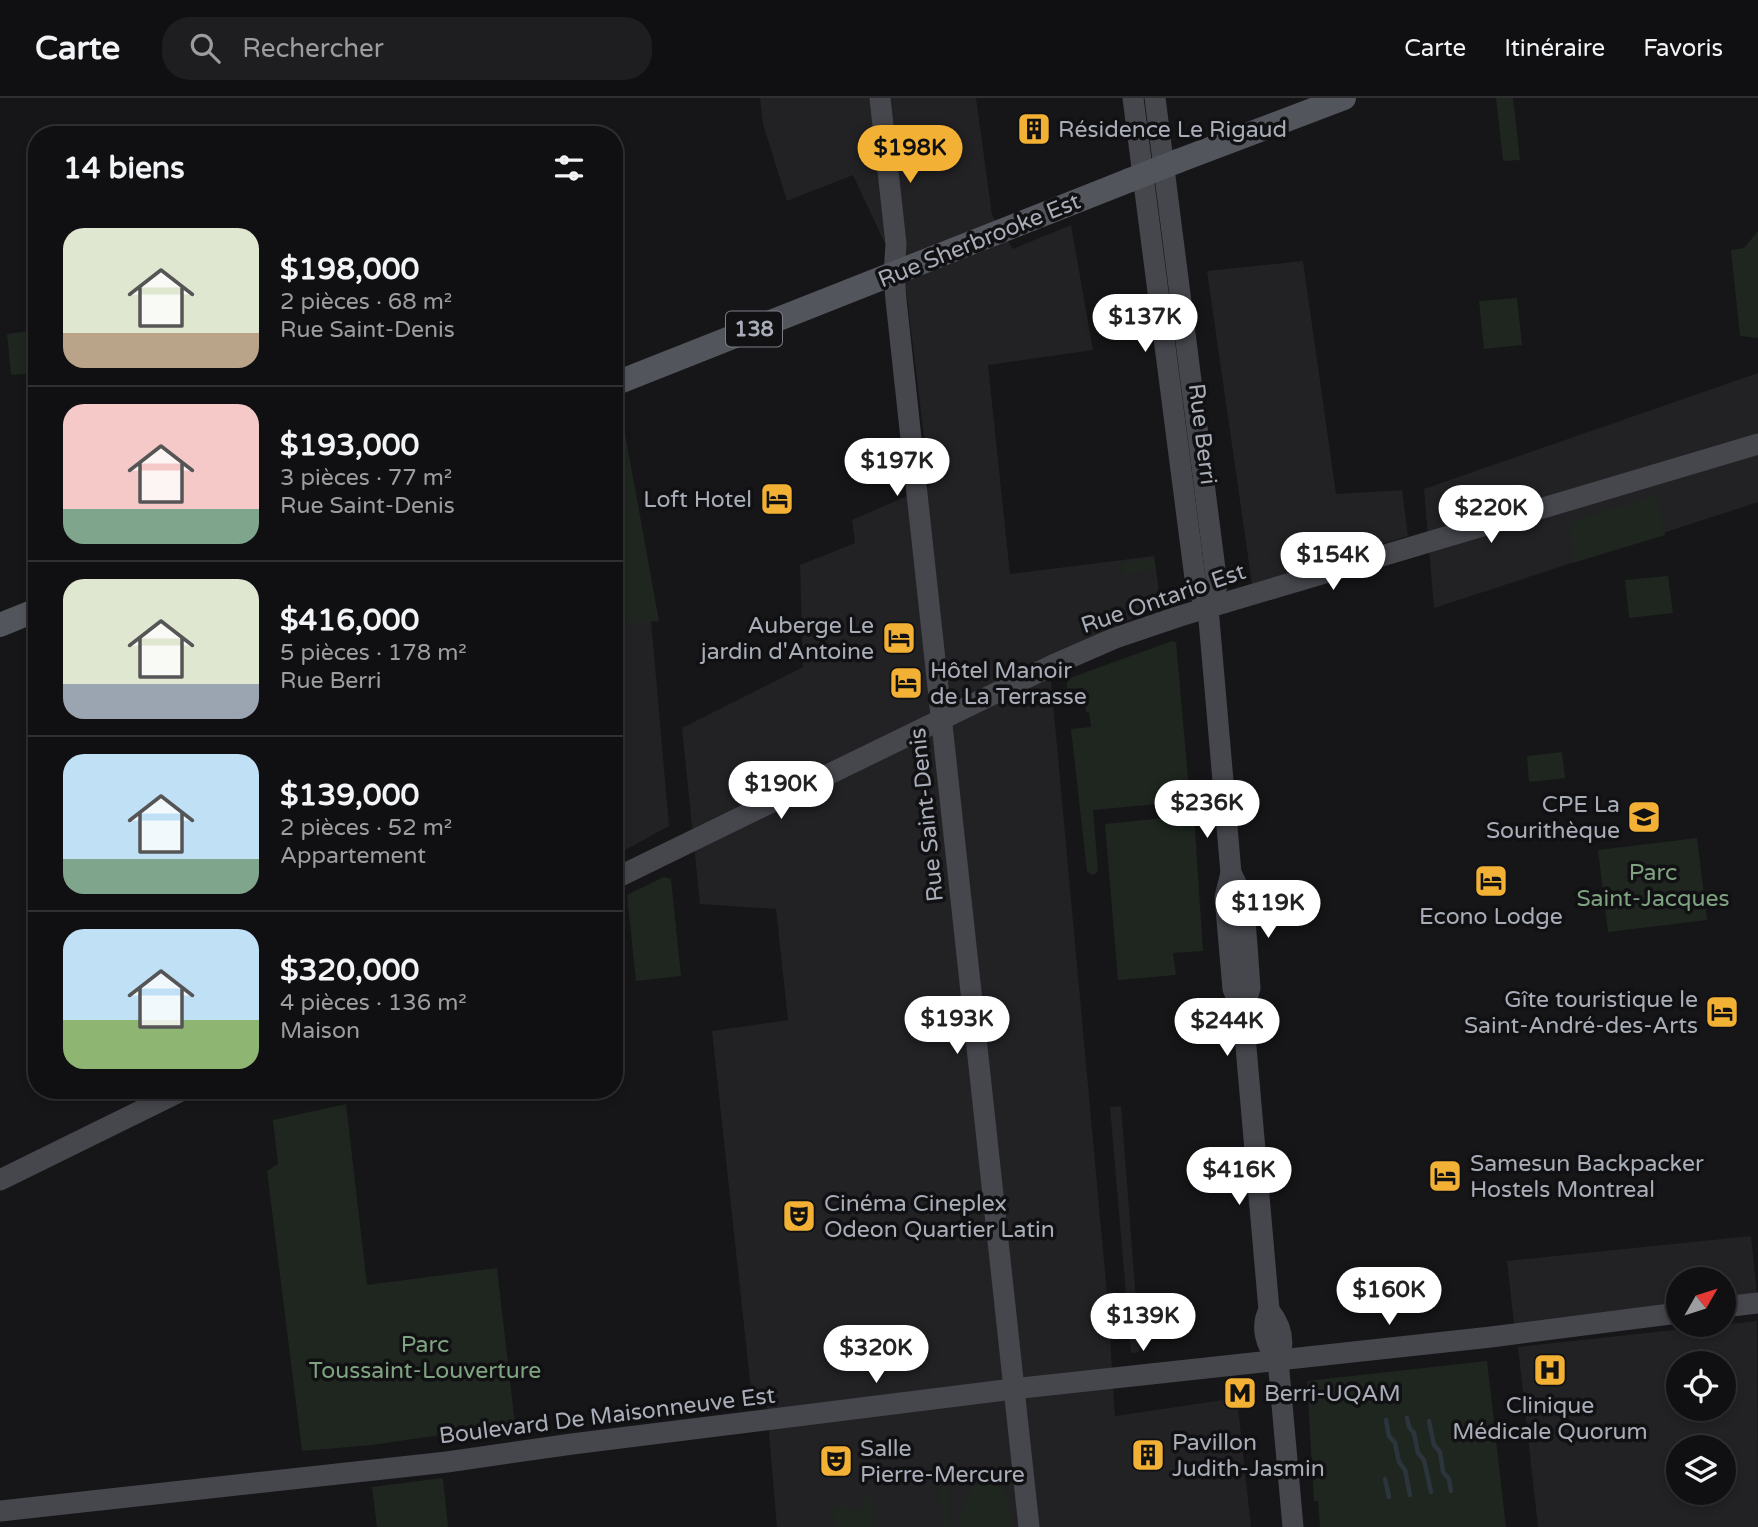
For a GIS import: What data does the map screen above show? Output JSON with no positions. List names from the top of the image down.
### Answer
{
  "streets": {
    "main road": ["Rue Sherbrooke Est", "138"],
    "street": [
      "Rue Berri",
      "Rue Ontario Est",
      "Rue Saint-Denis",
      "Boulevard De Maisonneuve Est"
    ]
  },
  "crossings": [
    ["Rue Sherbrooke Est", "Rue Saint-Denis"],
    ["Rue Berri", "Rue Ontario Est"],
    ["Rue Berri", "Boulevard De Maisonneuve Est"],
    ["Rue Ontario Est", "Rue Saint-Denis"],
    ["Rue Saint-Denis", "Boulevard De Maisonneuve Est"]
  ],
  "parks": ["Parc Saint-Jacques", "Parc Toussaint-Louverture"],
  "places": {
    "building": ["Résidence Le Rigaud", "Pavillon Judith-Jasmin"],
    "hotel": [
      "Loft Hotel",
      "Auberge Le jardin d'Antoine",
      "Hôtel Manoir de La Terrasse",
      "Econo Lodge",
      "Gîte touristique le Saint-André-des-Arts",
      "Samesun Backpacker Hostels Montreal"
    ],
    "school or university": ["CPE La Sourithèque"],
    "theatre": ["Cinéma Cineplex Odeon Quartier Latin", "Salle Pierre-Mercure"],
    "hospital": ["Clinique Médicale Quorum"],
    "metro station": ["Berri-UQAM"]
  },
  "north": "top right",
  "page": {
    "header": "Carte",
    "search": "Rechercher",
    "nav": ["Carte", "Itinéraire", "Favoris"],
    "price": [
      "$198K",
      "$137K",
      "$197K",
      "$220K",
      "$154K",
      "$190K",
      "$236K",
      "$119K",
      "$193K",
      "$244K",
      "$416K",
      "$160K",
      "$139K",
      "$320K"
    ],
    "heading": "14 biens",
    "list": [
      {
        "name": "$198,000",
        "note": "2 pièces · 68 m² · Rue Saint-Denis"
      },
      {
        "name": "$193,000",
        "note": "3 pièces · 77 m² · Rue Saint-Denis"
      },
      {
        "name": "$416,000",
        "note": "5 pièces · 178 m² · Rue Berri"
      },
      {
        "name": "$139,000",
        "note": "2 pièces · 52 m² · Appartement"
      },
      {
        "name": "$320,000",
        "note": "4 pièces · 136 m² · Maison"
      }
    ]
  }
}
